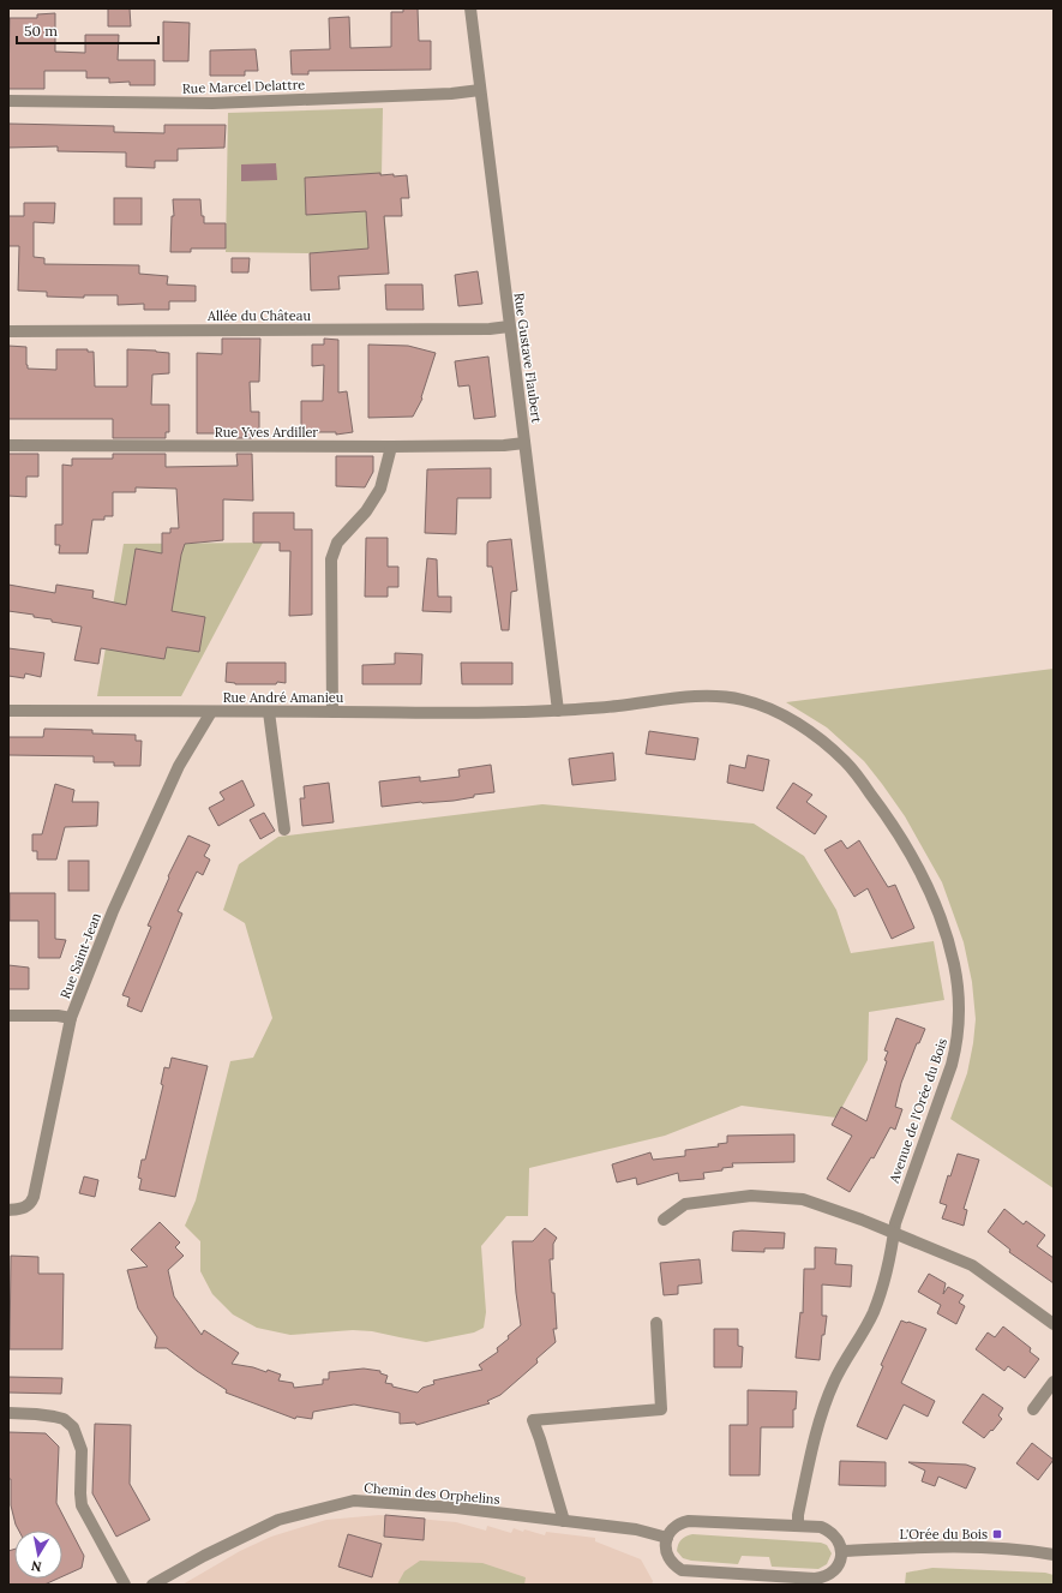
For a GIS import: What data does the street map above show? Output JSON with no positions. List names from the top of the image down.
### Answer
{
  "streets": {
    "street": [
      "Rue Marcel Delattre",
      "Allée du Château",
      "Rue Gustave Flaubert",
      "Rue Yves Ardiller",
      "Rue André Amanieu",
      "Rue Saint-Jean",
      "Avenue de l'Orée du Bois",
      "Chemin des Orphelins"
    ]
  },
  "crossings": [
    ["Rue Marcel Delattre", "Rue Gustave Flaubert"],
    ["Allée du Château", "Rue Gustave Flaubert"],
    ["Rue Gustave Flaubert", "Rue Yves Ardiller"],
    ["Rue Gustave Flaubert", "Rue André Amanieu"],
    ["Rue Gustave Flaubert", "Avenue de l'Orée du Bois"],
    ["Rue André Amanieu", "Rue Saint-Jean"],
    ["Rue André Amanieu", "Avenue de l'Orée du Bois"]
  ],
  "places": {
    "transit": ["L'Orée du Bois"]
  },
  "scale_bar": "50 m",
  "north": "bottom"
}
